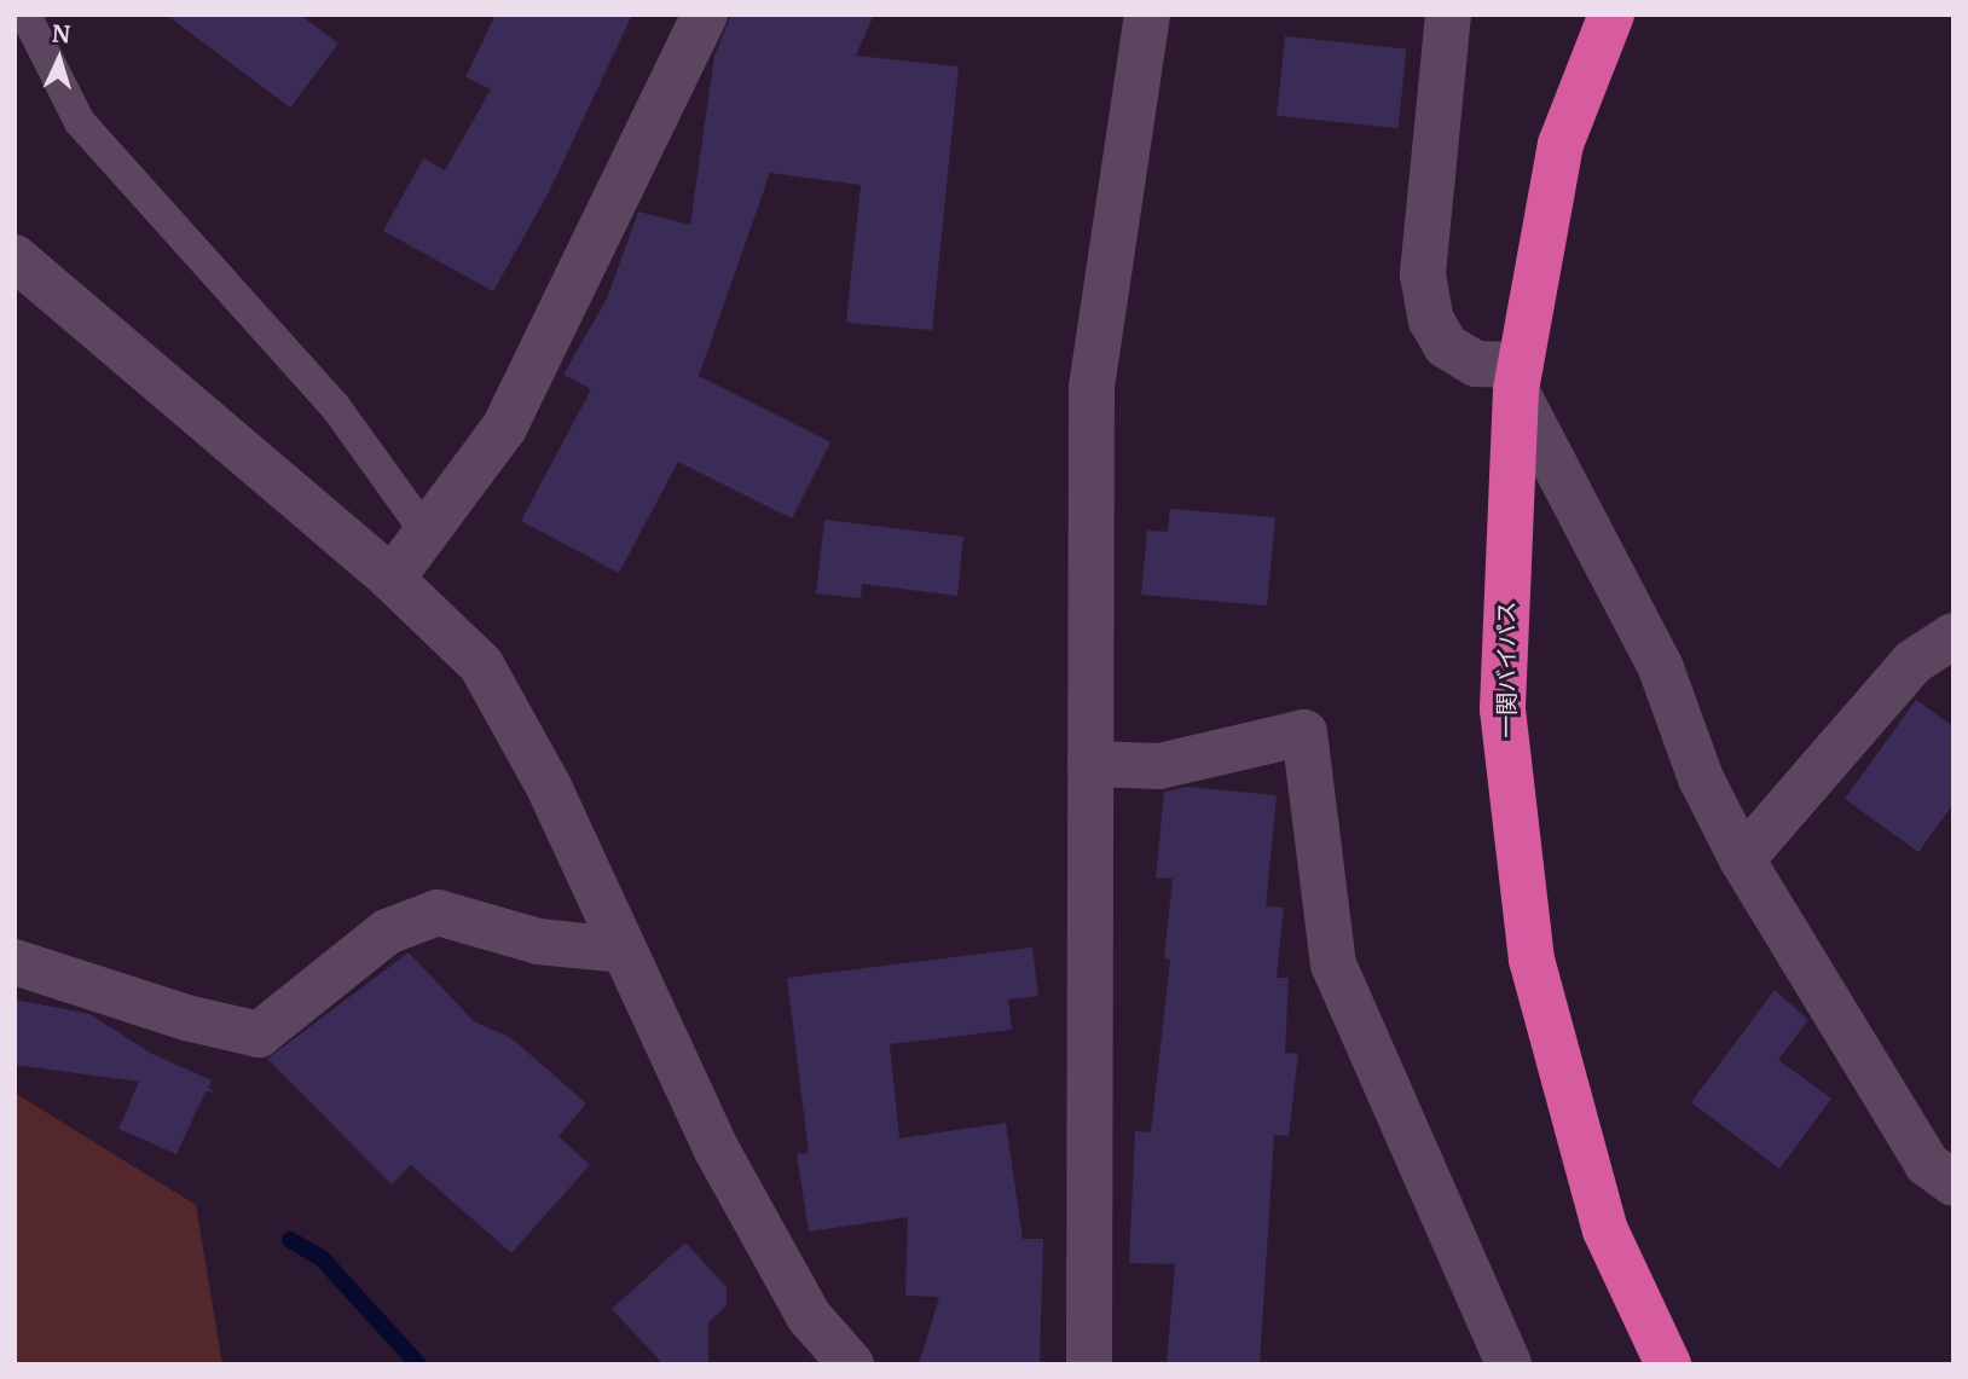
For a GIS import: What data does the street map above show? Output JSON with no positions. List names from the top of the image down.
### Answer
{
  "streets": {
    "highway": ["一関バイパス"]
  },
  "north": "top"
}
